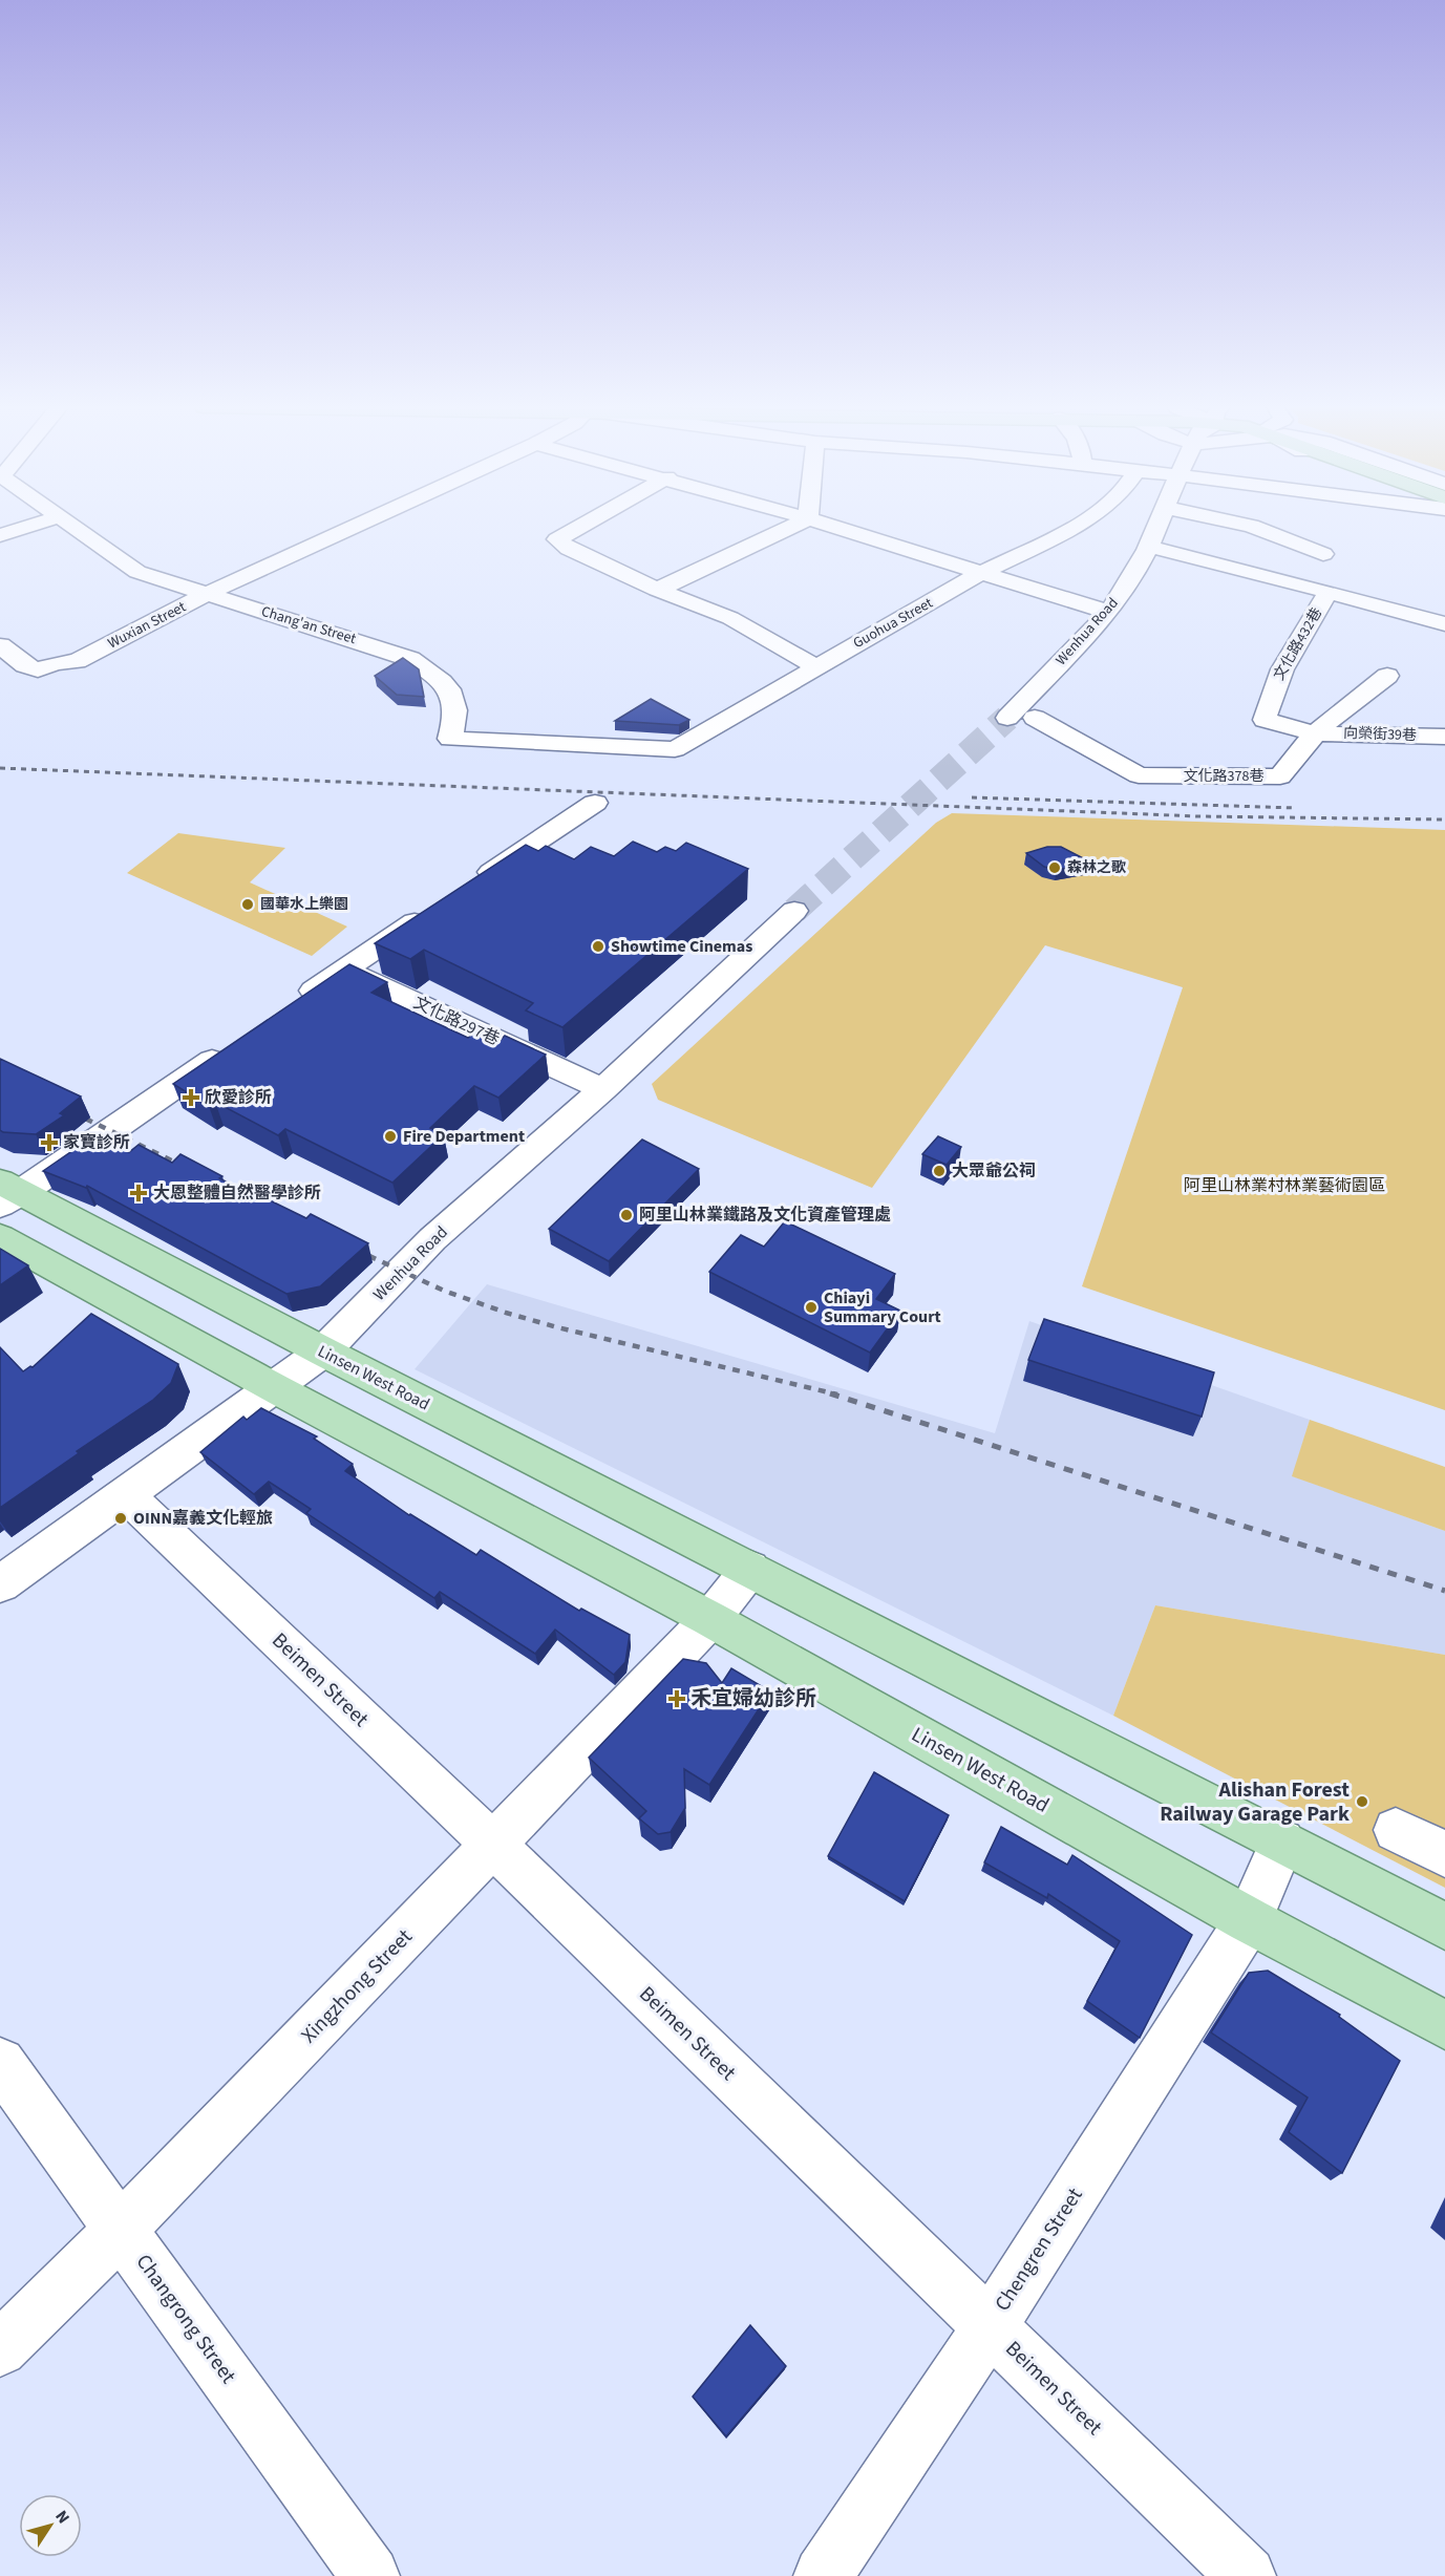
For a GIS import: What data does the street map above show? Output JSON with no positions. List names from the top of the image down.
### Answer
{
  "streets": {
    "main road": ["Linsen West Road"],
    "street": [
      "Guohua Street",
      "Wuxian Street",
      "Chang'an Street",
      "Wenhua Road",
      "文化路432巷",
      "向榮街39巷",
      "文化路378巷",
      "文化路297巷",
      "Beimen Street",
      "Xingzhong Street",
      "Chengren Street",
      "Changrong Street"
    ]
  },
  "crossings": [
    ["Guohua Street", "Chang'an Street"],
    ["Wuxian Street", "Chang'an Street"],
    ["Wenhua Road", "文化路432巷"],
    ["Wenhua Road", "文化路297巷"],
    ["Wenhua Road", "Linsen West Road"],
    ["Wenhua Road", "Beimen Street"],
    ["文化路432巷", "向榮街39巷"],
    ["文化路432巷", "文化路378巷"],
    ["向榮街39巷", "文化路378巷"],
    ["Linsen West Road", "Xingzhong Street"],
    ["Linsen West Road", "Chengren Street"],
    ["Beimen Street", "Xingzhong Street"],
    ["Beimen Street", "Chengren Street"],
    ["Xingzhong Street", "Changrong Street"]
  ],
  "parks": ["阿里山林業村林業藝術園區"],
  "places": {
    "other": [
      "森林之歌",
      "國華水上樂園",
      "Showtime Cinemas",
      "Fire Department",
      "大眾爺公祠",
      "阿里山林業鐵路及文化資產管理處",
      "Chiayi Summary Court",
      "OINN嘉義文化輕旅",
      "Alishan Forest Railway Garage Park"
    ],
    "health": [
      "欣愛診所",
      "家寶診所",
      "大恩整體自然醫學診所",
      "禾宜婦幼診所"
    ]
  },
  "north": "top right"
}
